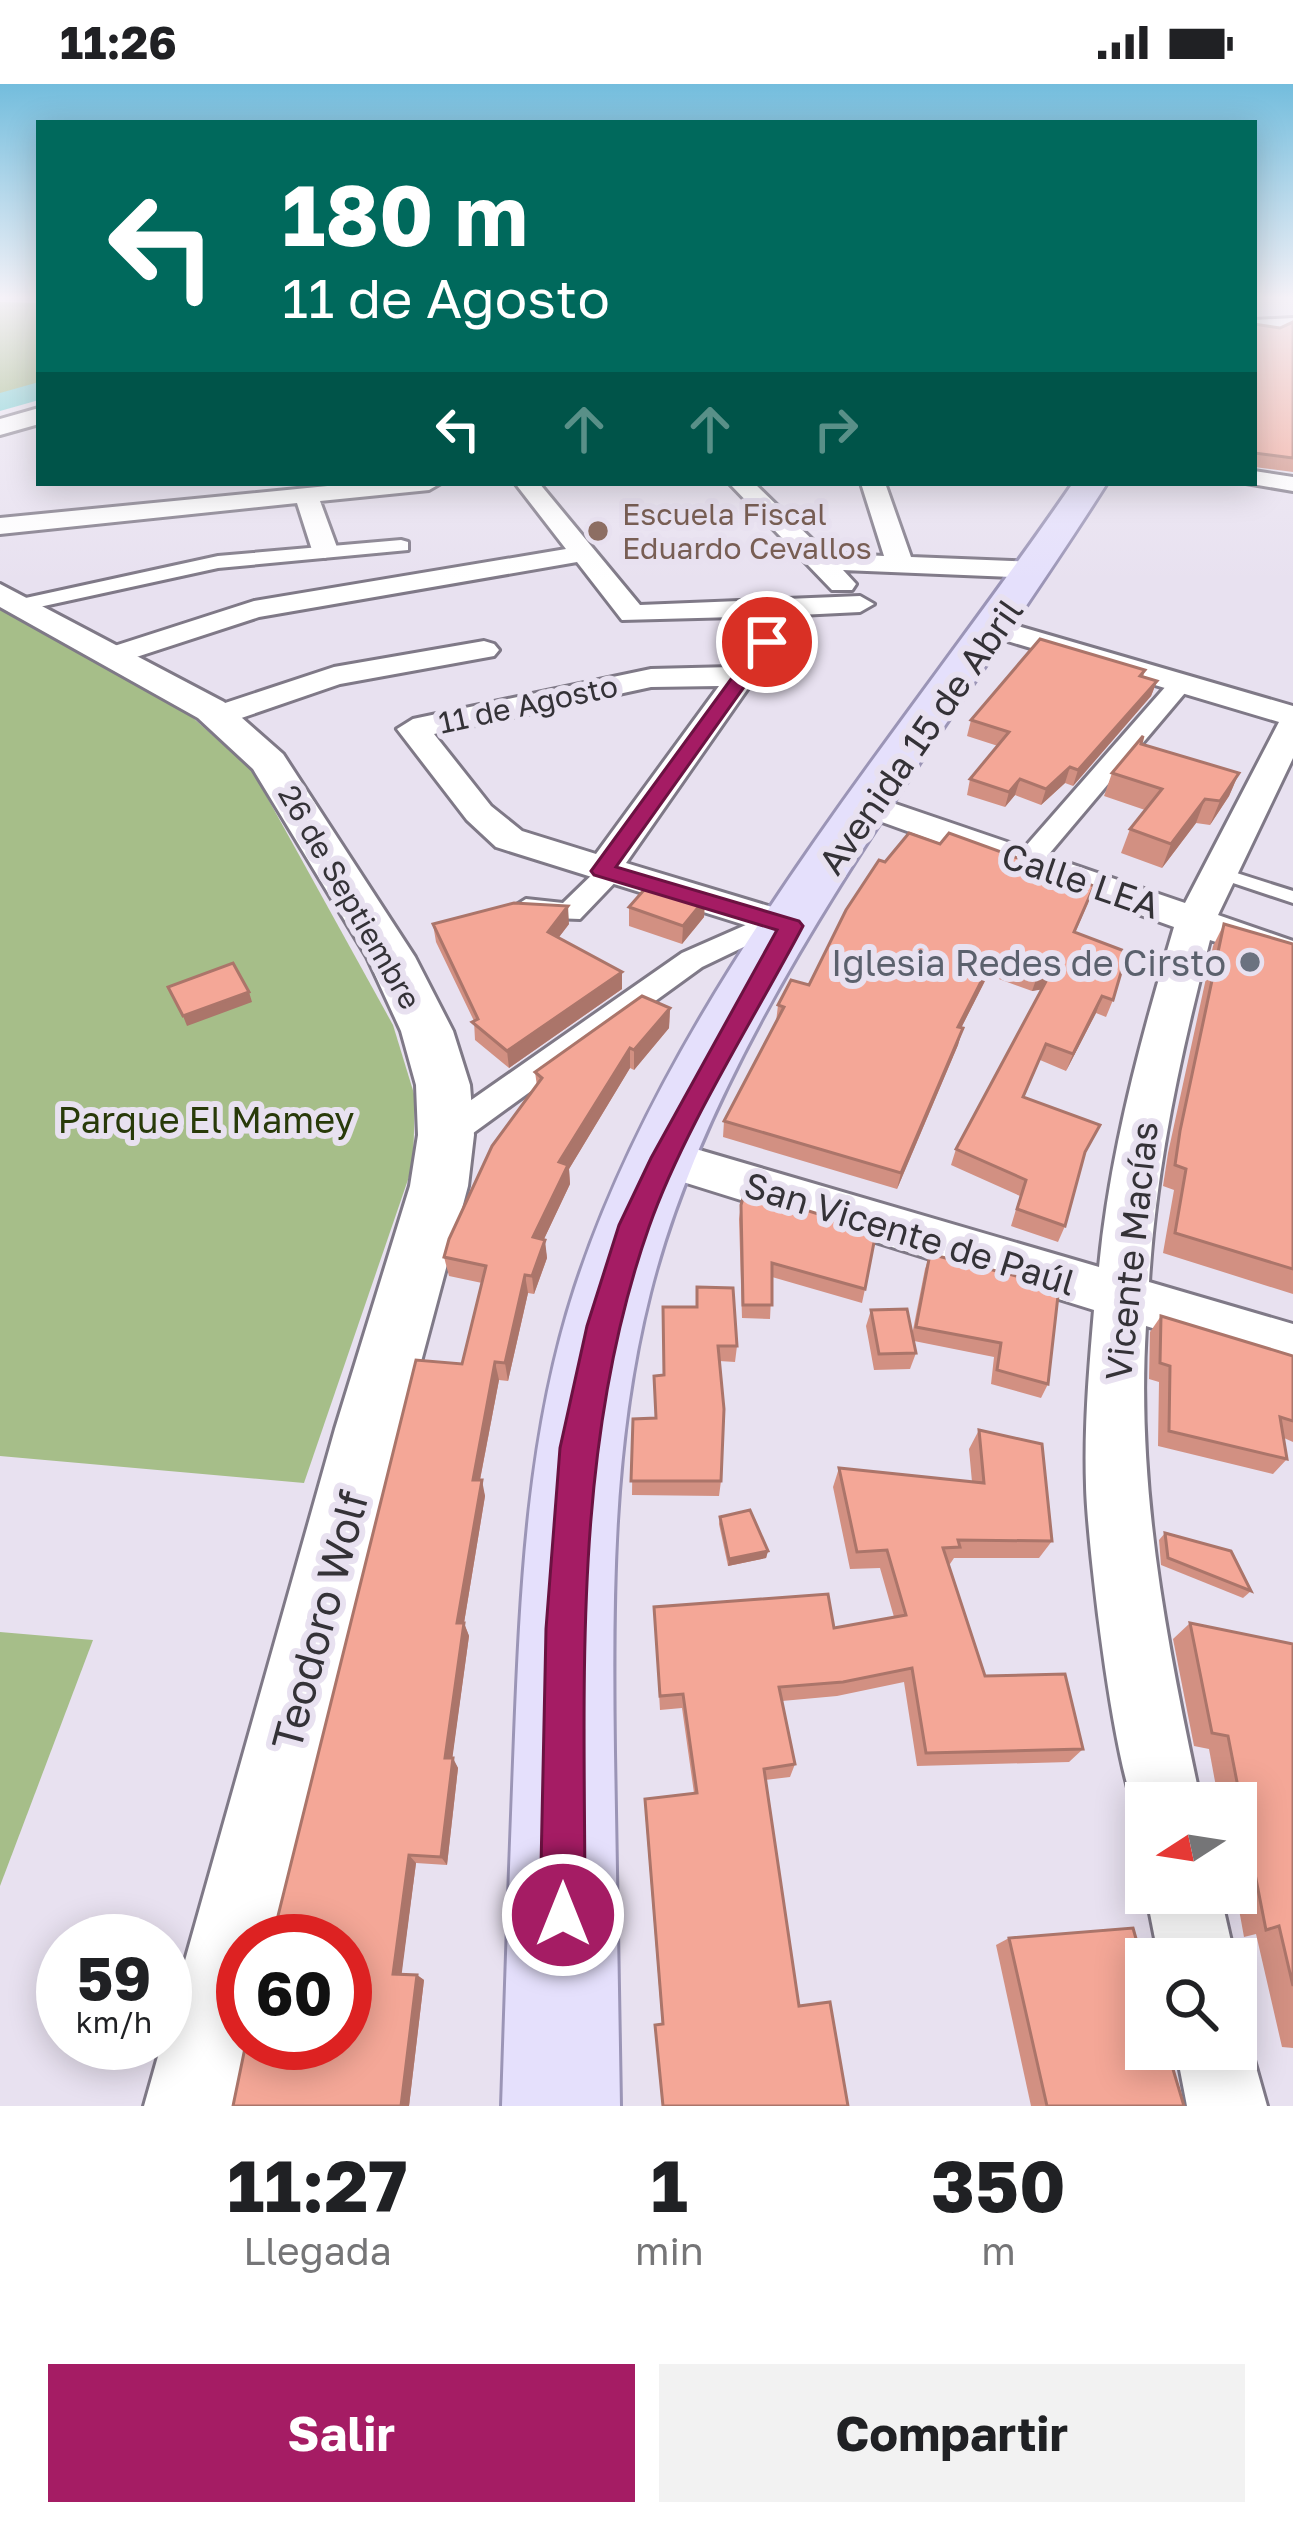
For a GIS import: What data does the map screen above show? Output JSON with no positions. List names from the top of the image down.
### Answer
{
  "streets": {
    "main road": ["Avenida 15 de Abril"],
    "street": [
      "11 de Agosto",
      "Calle LEA",
      "26 de Septiembre",
      "San Vicente de Paúl",
      "Vicente Macías",
      "Teodoro Wolf"
    ]
  },
  "crossings": [
    ["11 de Agosto", "Avenida 15 de Abril"],
    ["Avenida 15 de Abril", "Calle LEA"],
    ["Avenida 15 de Abril", "San Vicente de Paúl"],
    ["Calle LEA", "Vicente Macías"],
    ["26 de Septiembre", "Teodoro Wolf"],
    ["San Vicente de Paúl", "Vicente Macías"]
  ],
  "parks": ["Parque El Mamey"],
  "places": ["Escuela Fiscal Eduardo Cevallos", "Iglesia Redes de Cirsto"],
  "north": "left",
  "page": {
    "status": "11:26",
    "turn": ["180 m", "11 de Agosto"],
    "speed": "59 km/h",
    "limit": "60",
    "eta": [
      "11:27",
      "Llegada",
      "1",
      "min",
      "350",
      "m"
    ],
    "buttons": ["Salir", "Compartir"]
  }
}
